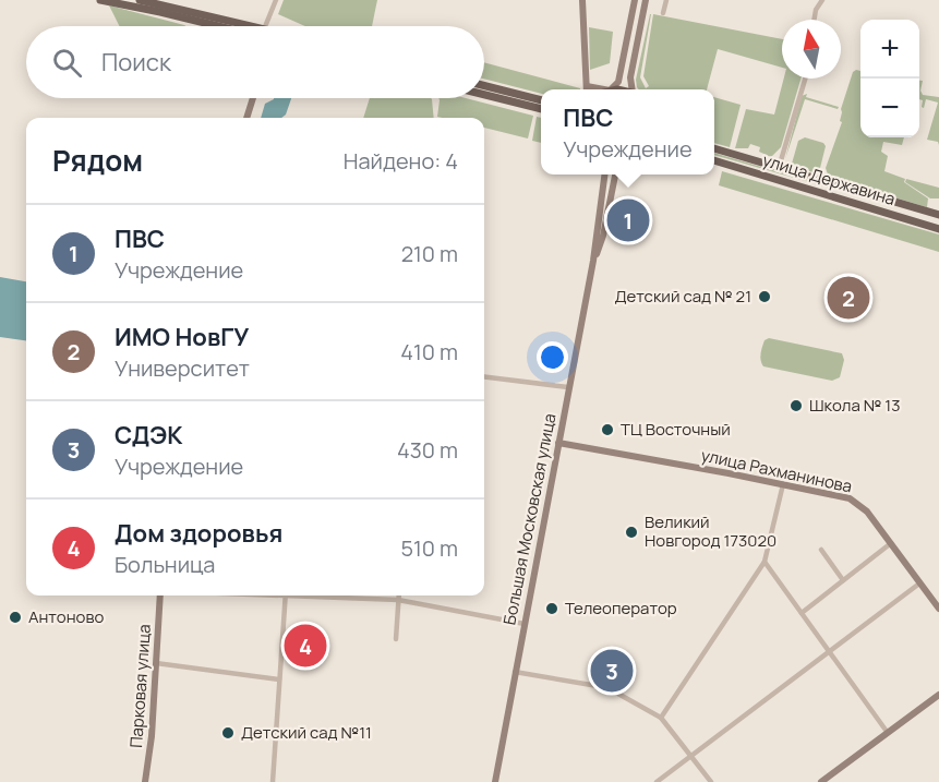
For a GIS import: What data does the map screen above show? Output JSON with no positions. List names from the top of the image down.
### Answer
{
  "streets": {
    "main road": ["улица Державина"],
    "street": ["улица Рахманинова", "Большая Московская улица", "Парковая улица"]
  },
  "crossings": [
    ["улица Рахманинова", "Большая Московская улица"]
  ],
  "places": [
    "Детский сад № 21",
    "Школа № 13",
    "ТЦ Восточный",
    "Великий Новгород 173020",
    "Телеоператор",
    "Антоново",
    "Детский сад №11"
  ],
  "north": "top",
  "page": {
    "map_buttons": ["+", "−"],
    "search": "Поиск",
    "popup": ["ПВС", "Учреждение"],
    "heading": ["Рядом", "Найдено: 4"],
    "pins": [
      "1",
      "2",
      "4",
      "3"
    ],
    "list": [
      {
        "mark": "1",
        "name": "ПВС",
        "note": "Учреждение",
        "value": "210 m"
      },
      {
        "mark": "2",
        "name": "ИМО НовГУ",
        "note": "Университет",
        "value": "410 m"
      },
      {
        "mark": "3",
        "name": "СДЭК",
        "note": "Учреждение",
        "value": "430 m"
      },
      {
        "mark": "4",
        "name": "Дом здоровья",
        "note": "Больница",
        "value": "510 m"
      }
    ]
  }
}
